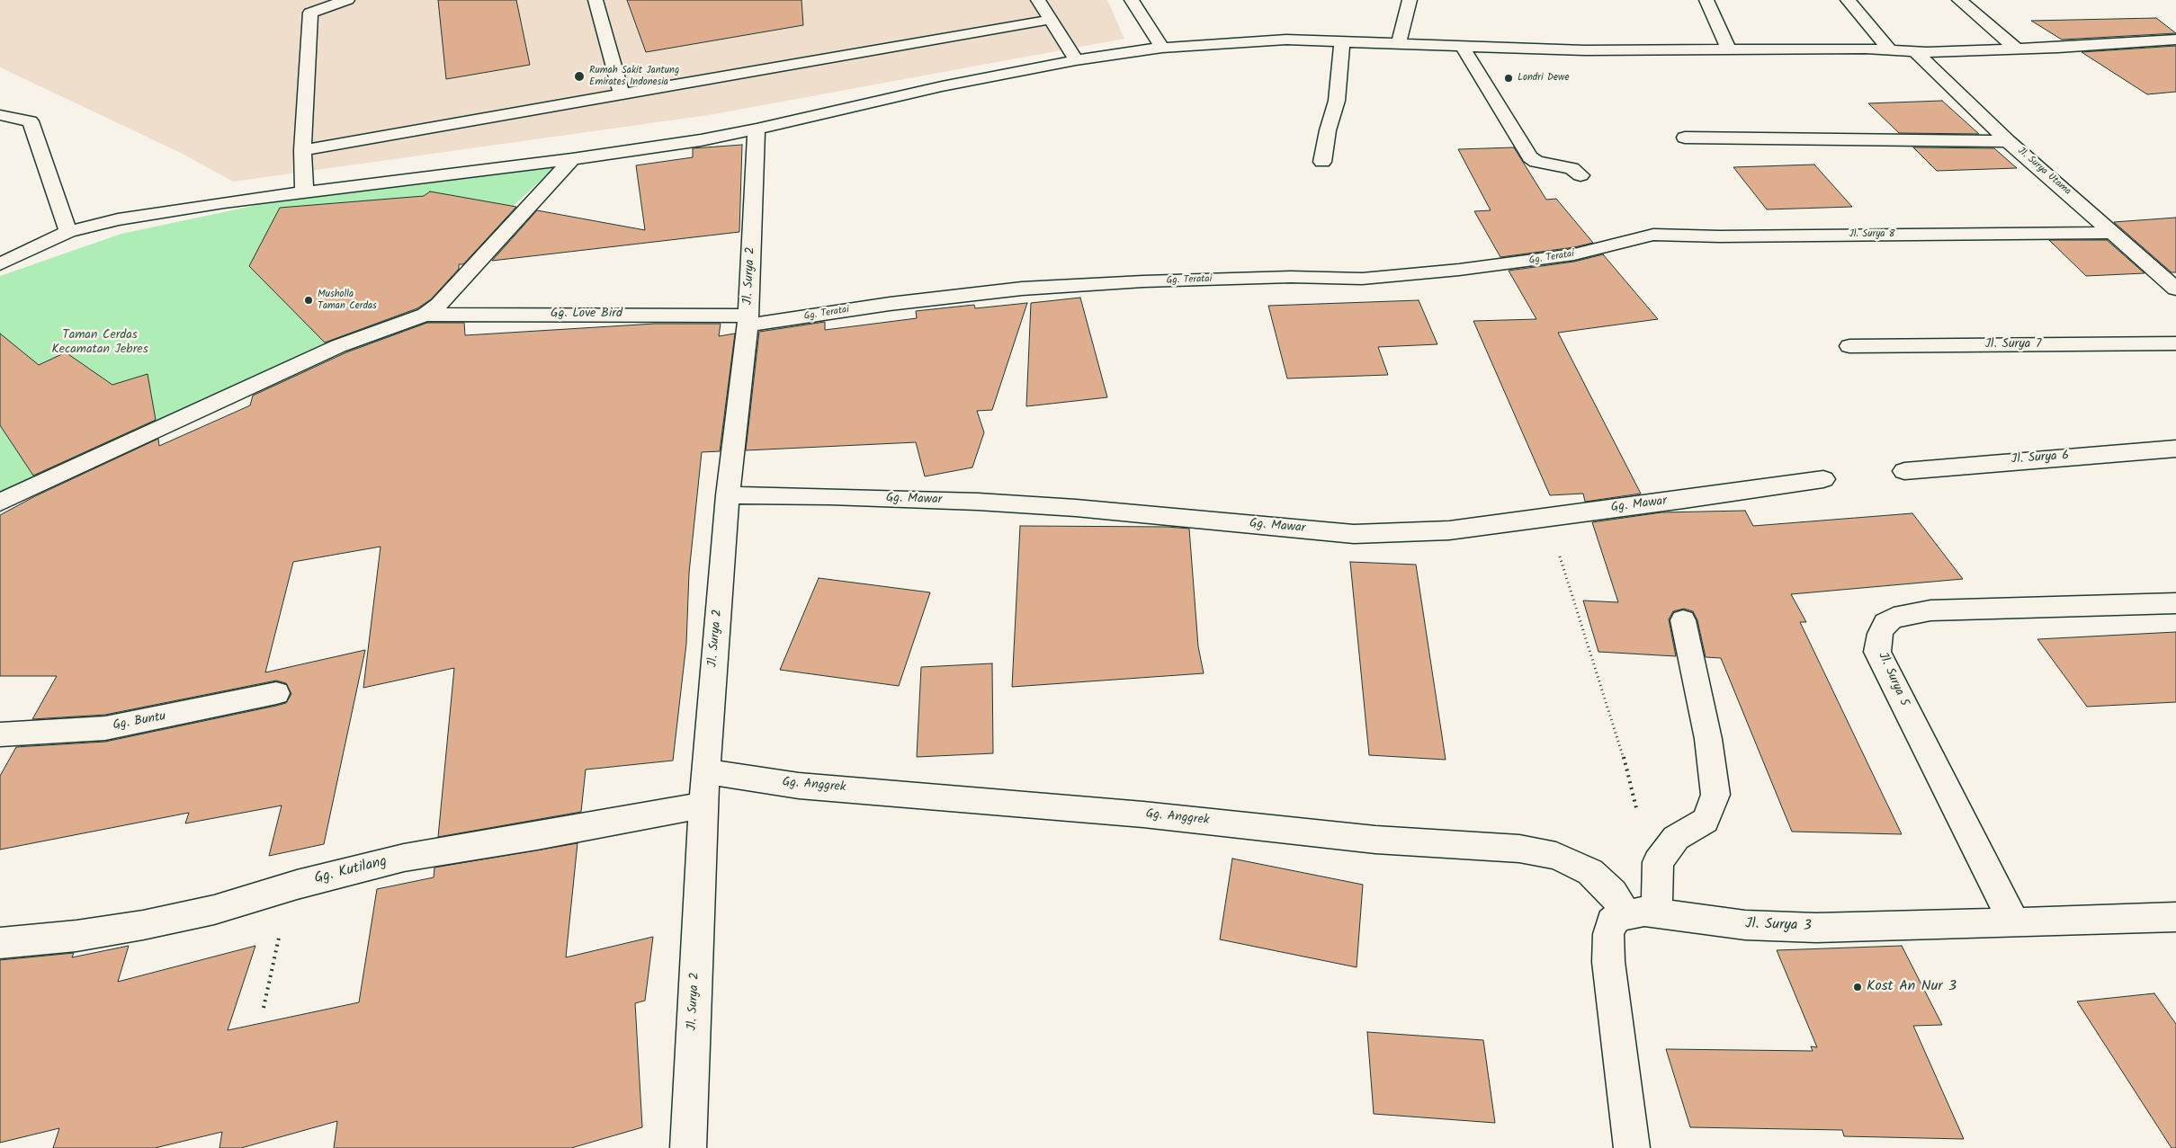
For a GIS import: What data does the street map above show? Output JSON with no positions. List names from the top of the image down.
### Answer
{
  "streets": {
    "street": [
      "Jl. Surya Utama",
      "Jl. Surya 8",
      "Gg. Teratai",
      "Jl. Surya 2",
      "Gg. Love Bird",
      "Jl. Surya 7",
      "Jl. Surya 6",
      "Gg. Mawar",
      "Jl. Surya 5",
      "Gg. Buntu",
      "Gg. Anggrek",
      "Gg. Kutilang",
      "Jl. Surya 3"
    ]
  },
  "crossings": [
    ["Jl. Surya Utama", "Jl. Surya 8"],
    ["Jl. Surya 8", "Gg. Teratai"],
    ["Gg. Teratai", "Jl. Surya 2"],
    ["Gg. Teratai", "Gg. Love Bird"],
    ["Jl. Surya 2", "Gg. Love Bird"],
    ["Jl. Surya 2", "Gg. Mawar"],
    ["Jl. Surya 2", "Gg. Anggrek"],
    ["Jl. Surya 2", "Gg. Kutilang"],
    ["Jl. Surya 5", "Jl. Surya 3"],
    ["Gg. Anggrek", "Jl. Surya 3"]
  ],
  "parks": ["Taman Cerdas Kecamatan Jebres"],
  "places": [
    "Rumah Sakit Jantung Emirates Indonesia",
    "Londri Dewe",
    "Musholla Taman Cerdas",
    "Kost An Nur 3"
  ]
}
